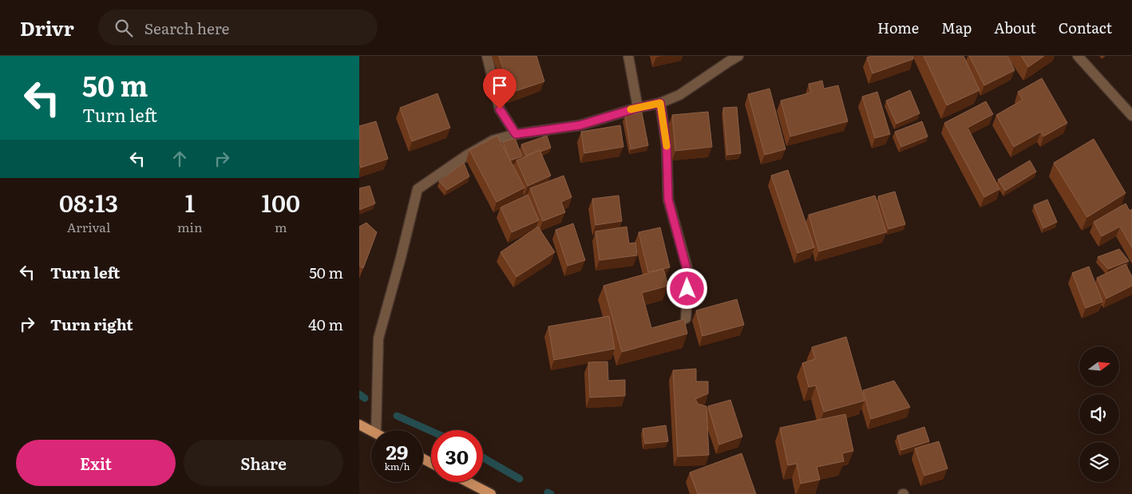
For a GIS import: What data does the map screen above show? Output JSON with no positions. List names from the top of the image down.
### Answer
{
  "north": "right",
  "page": {
    "header": "Drivr",
    "search": "Search here",
    "nav": [
      "Home",
      "Map",
      "About",
      "Contact"
    ],
    "turn": ["50 m", "Turn left"],
    "eta": [
      "08:13",
      "Arrival",
      "1",
      "min",
      "100",
      "m"
    ],
    "list": [
      {
        "name": "Turn left",
        "value": "50 m"
      },
      {
        "name": "Turn right",
        "value": "40 m"
      }
    ],
    "speed": "29 km/h",
    "limit": "30",
    "buttons": ["Exit", "Share"]
  }
}
